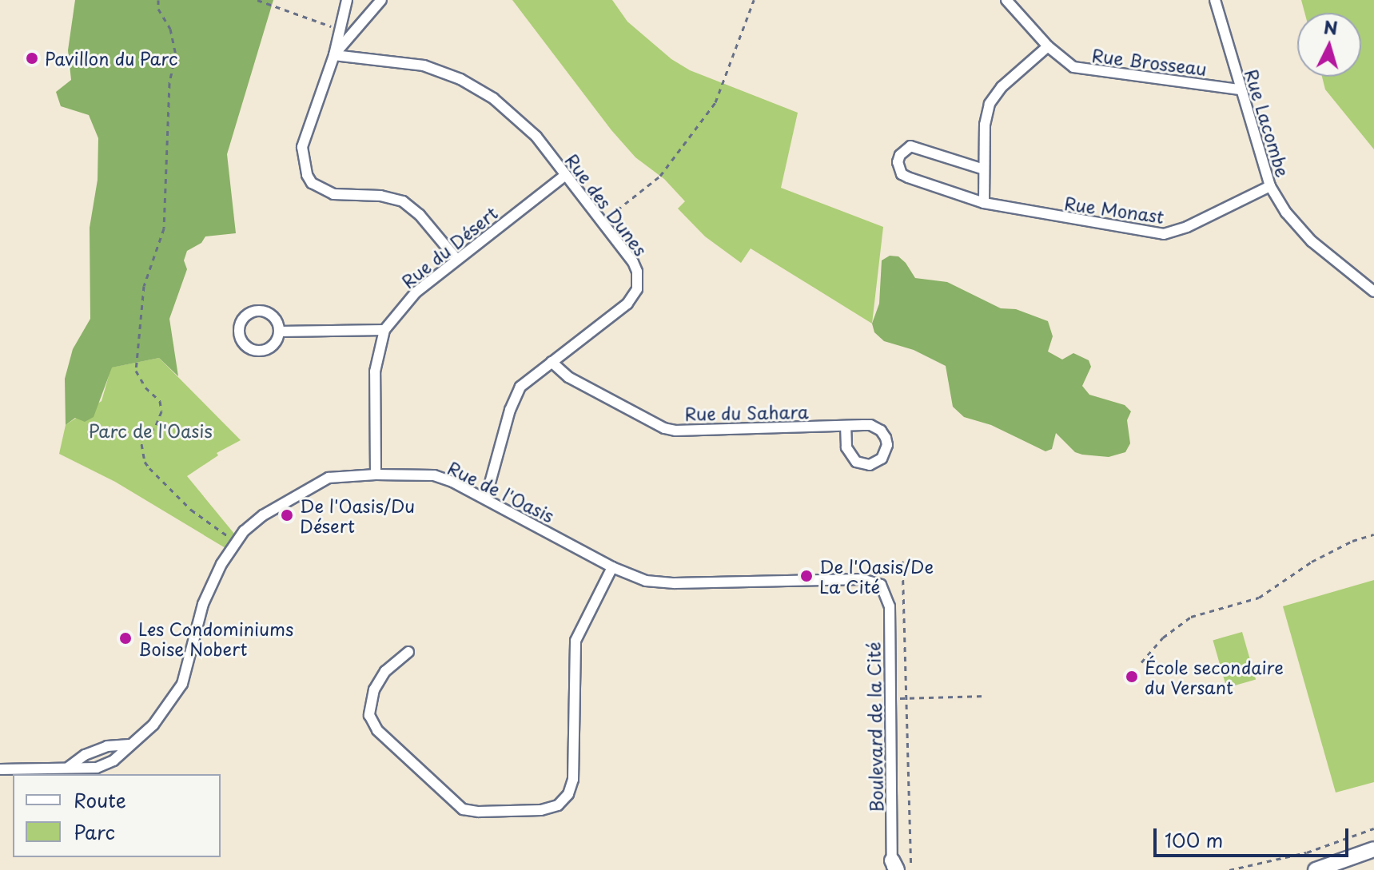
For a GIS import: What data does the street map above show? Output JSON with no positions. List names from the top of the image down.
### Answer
{
  "streets": {
    "street": [
      "Rue Brosseau",
      "Rue Lacombe",
      "Rue des Dunes",
      "Rue Monast",
      "Rue du Désert",
      "Rue du Sahara",
      "Rue de l'Oasis",
      "Boulevard de la Cité"
    ]
  },
  "crossings": [
    ["Rue Brosseau", "Rue Lacombe"],
    ["Rue Lacombe", "Rue Monast"],
    ["Rue des Dunes", "Rue du Désert"],
    ["Rue des Dunes", "Rue du Sahara"],
    ["Rue des Dunes", "Rue de l'Oasis"],
    ["Rue du Désert", "Rue de l'Oasis"],
    ["Rue de l'Oasis", "Boulevard de la Cité"]
  ],
  "parks": ["Parc de l'Oasis"],
  "places": [
    "Pavillon du Parc",
    "De l'Oasis/Du Désert",
    "De l'Oasis/De La Cité",
    "Les Condominiums Boise Nobert",
    "École secondaire du Versant"
  ],
  "legend": ["Route", "Parc"],
  "scale_bar": "100 m",
  "north": "top"
}
